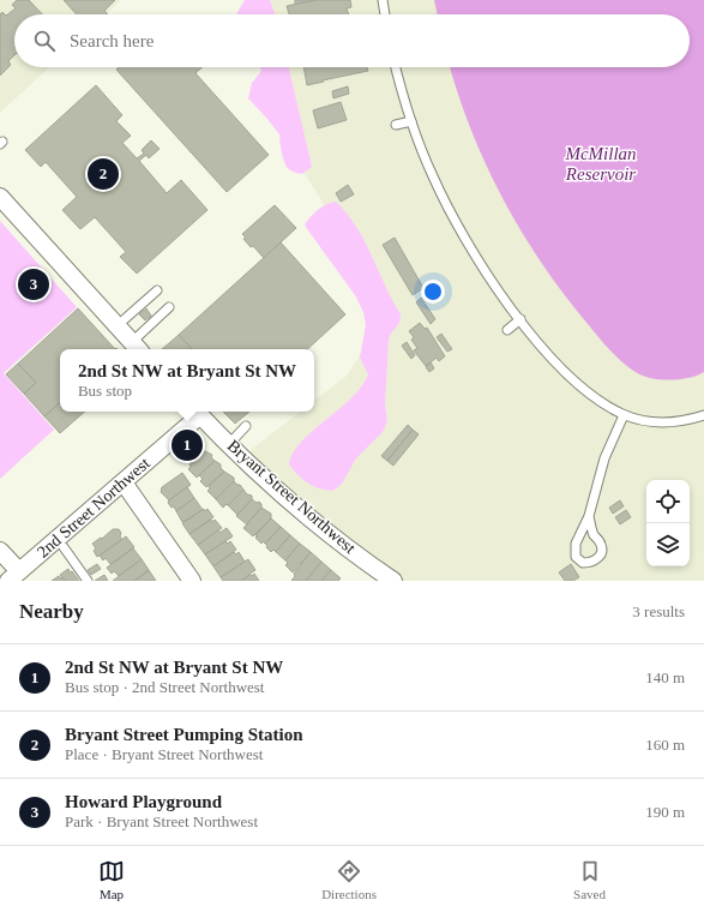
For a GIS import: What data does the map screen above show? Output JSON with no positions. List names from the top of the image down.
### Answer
{
  "streets": {
    "street": ["Bryant Street Northwest", "2nd Street Northwest"]
  },
  "crossings": [
    ["Bryant Street Northwest", "2nd Street Northwest"]
  ],
  "water": ["McMillan Reservoir"],
  "page": {
    "search": "Search here",
    "pins": ["2", "3", "1"],
    "popup": ["2nd St NW at Bryant St NW", "Bus stop"],
    "heading": ["Nearby", "3 results"],
    "list": [
      {
        "mark": "1",
        "name": "2nd St NW at Bryant St NW",
        "note": "Bus stop · 2nd Street Northwest",
        "value": "140 m"
      },
      {
        "mark": "2",
        "name": "Bryant Street Pumping Station",
        "note": "Place · Bryant Street Northwest",
        "value": "160 m"
      },
      {
        "mark": "3",
        "name": "Howard Playground",
        "note": "Park · Bryant Street Northwest",
        "value": "190 m"
      }
    ],
    "nav": ["Map", "Directions", "Saved"]
  }
}
